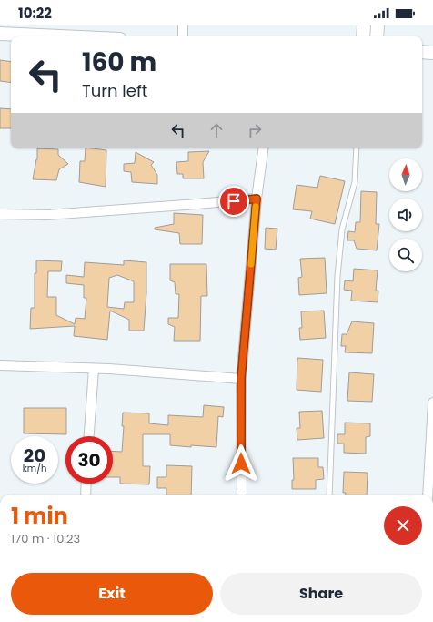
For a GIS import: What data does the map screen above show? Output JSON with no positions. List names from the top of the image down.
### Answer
{
  "north": "top",
  "page": {
    "status": "10:22",
    "turn": ["160 m", "Turn left"],
    "speed": "20 km/h",
    "limit": "30",
    "heading": ["1 min", "170 m · 10:23"],
    "buttons": ["Exit", "Share"]
  }
}
